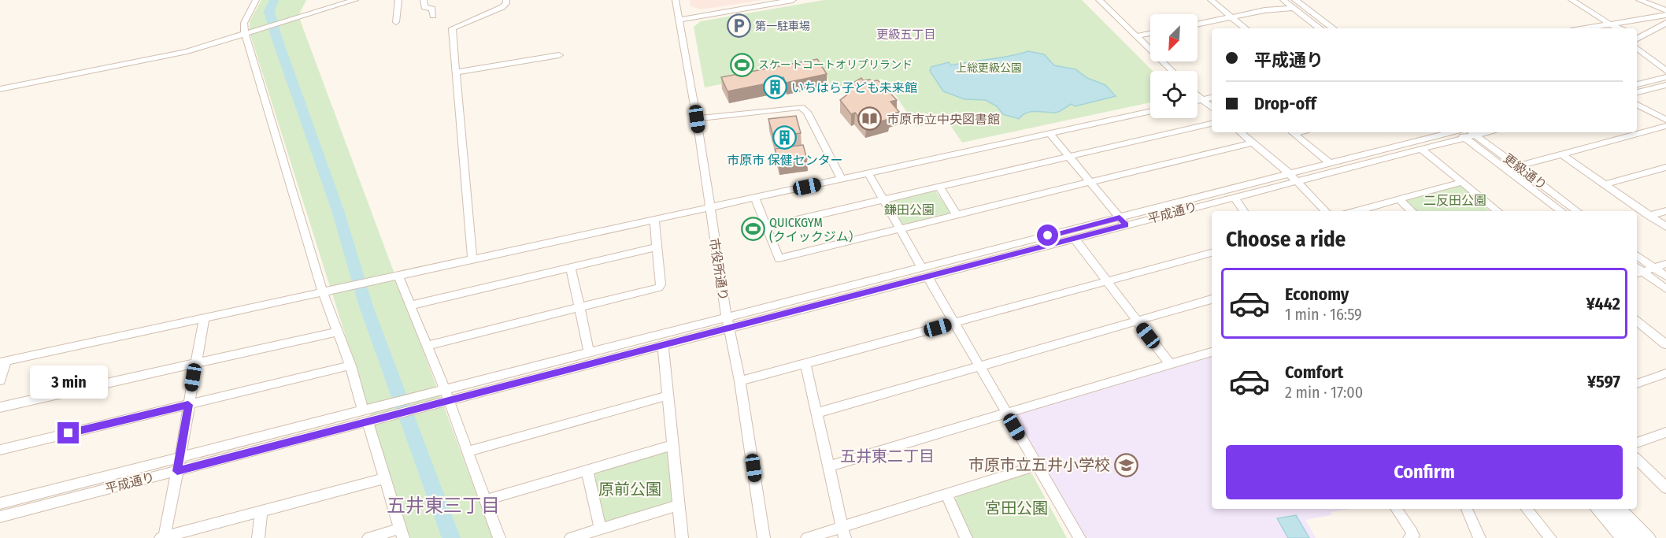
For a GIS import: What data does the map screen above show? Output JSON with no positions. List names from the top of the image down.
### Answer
{
  "streets": {
    "street": ["更級通り", "平成通り", "市役所通り"]
  },
  "crossings": [
    ["更級通り", "平成通り"],
    ["平成通り", "市役所通り"]
  ],
  "districts": ["更級五丁目", "五井東二丁目", "五井東三丁目"],
  "parks": [
    "上総更級公園",
    "二反田公園",
    "鎌田公園",
    "原前公園",
    "宮田公園"
  ],
  "places": {
    "parking": ["第一駐車場"],
    "sports": ["スケートコートオリプリランド", "QUICKGYM (クイックジム）"],
    "building": ["いちはら子ども未来館", "市原市 保健センター"],
    "library": ["市原市立中央図書館"],
    "school or university": ["市原市立五井小学校"]
  },
  "north": "bottom left",
  "page": {
    "banner": ["平成通り", "Drop-off"],
    "heading": "Choose a ride",
    "list": [
      {
        "name": "Economy",
        "note": "1 min · 16:59",
        "value": "¥442"
      },
      {
        "name": "Comfort",
        "note": "2 min · 17:00",
        "value": "¥597"
      }
    ],
    "bubble": "3 min",
    "buttons": "Confirm"
  }
}
